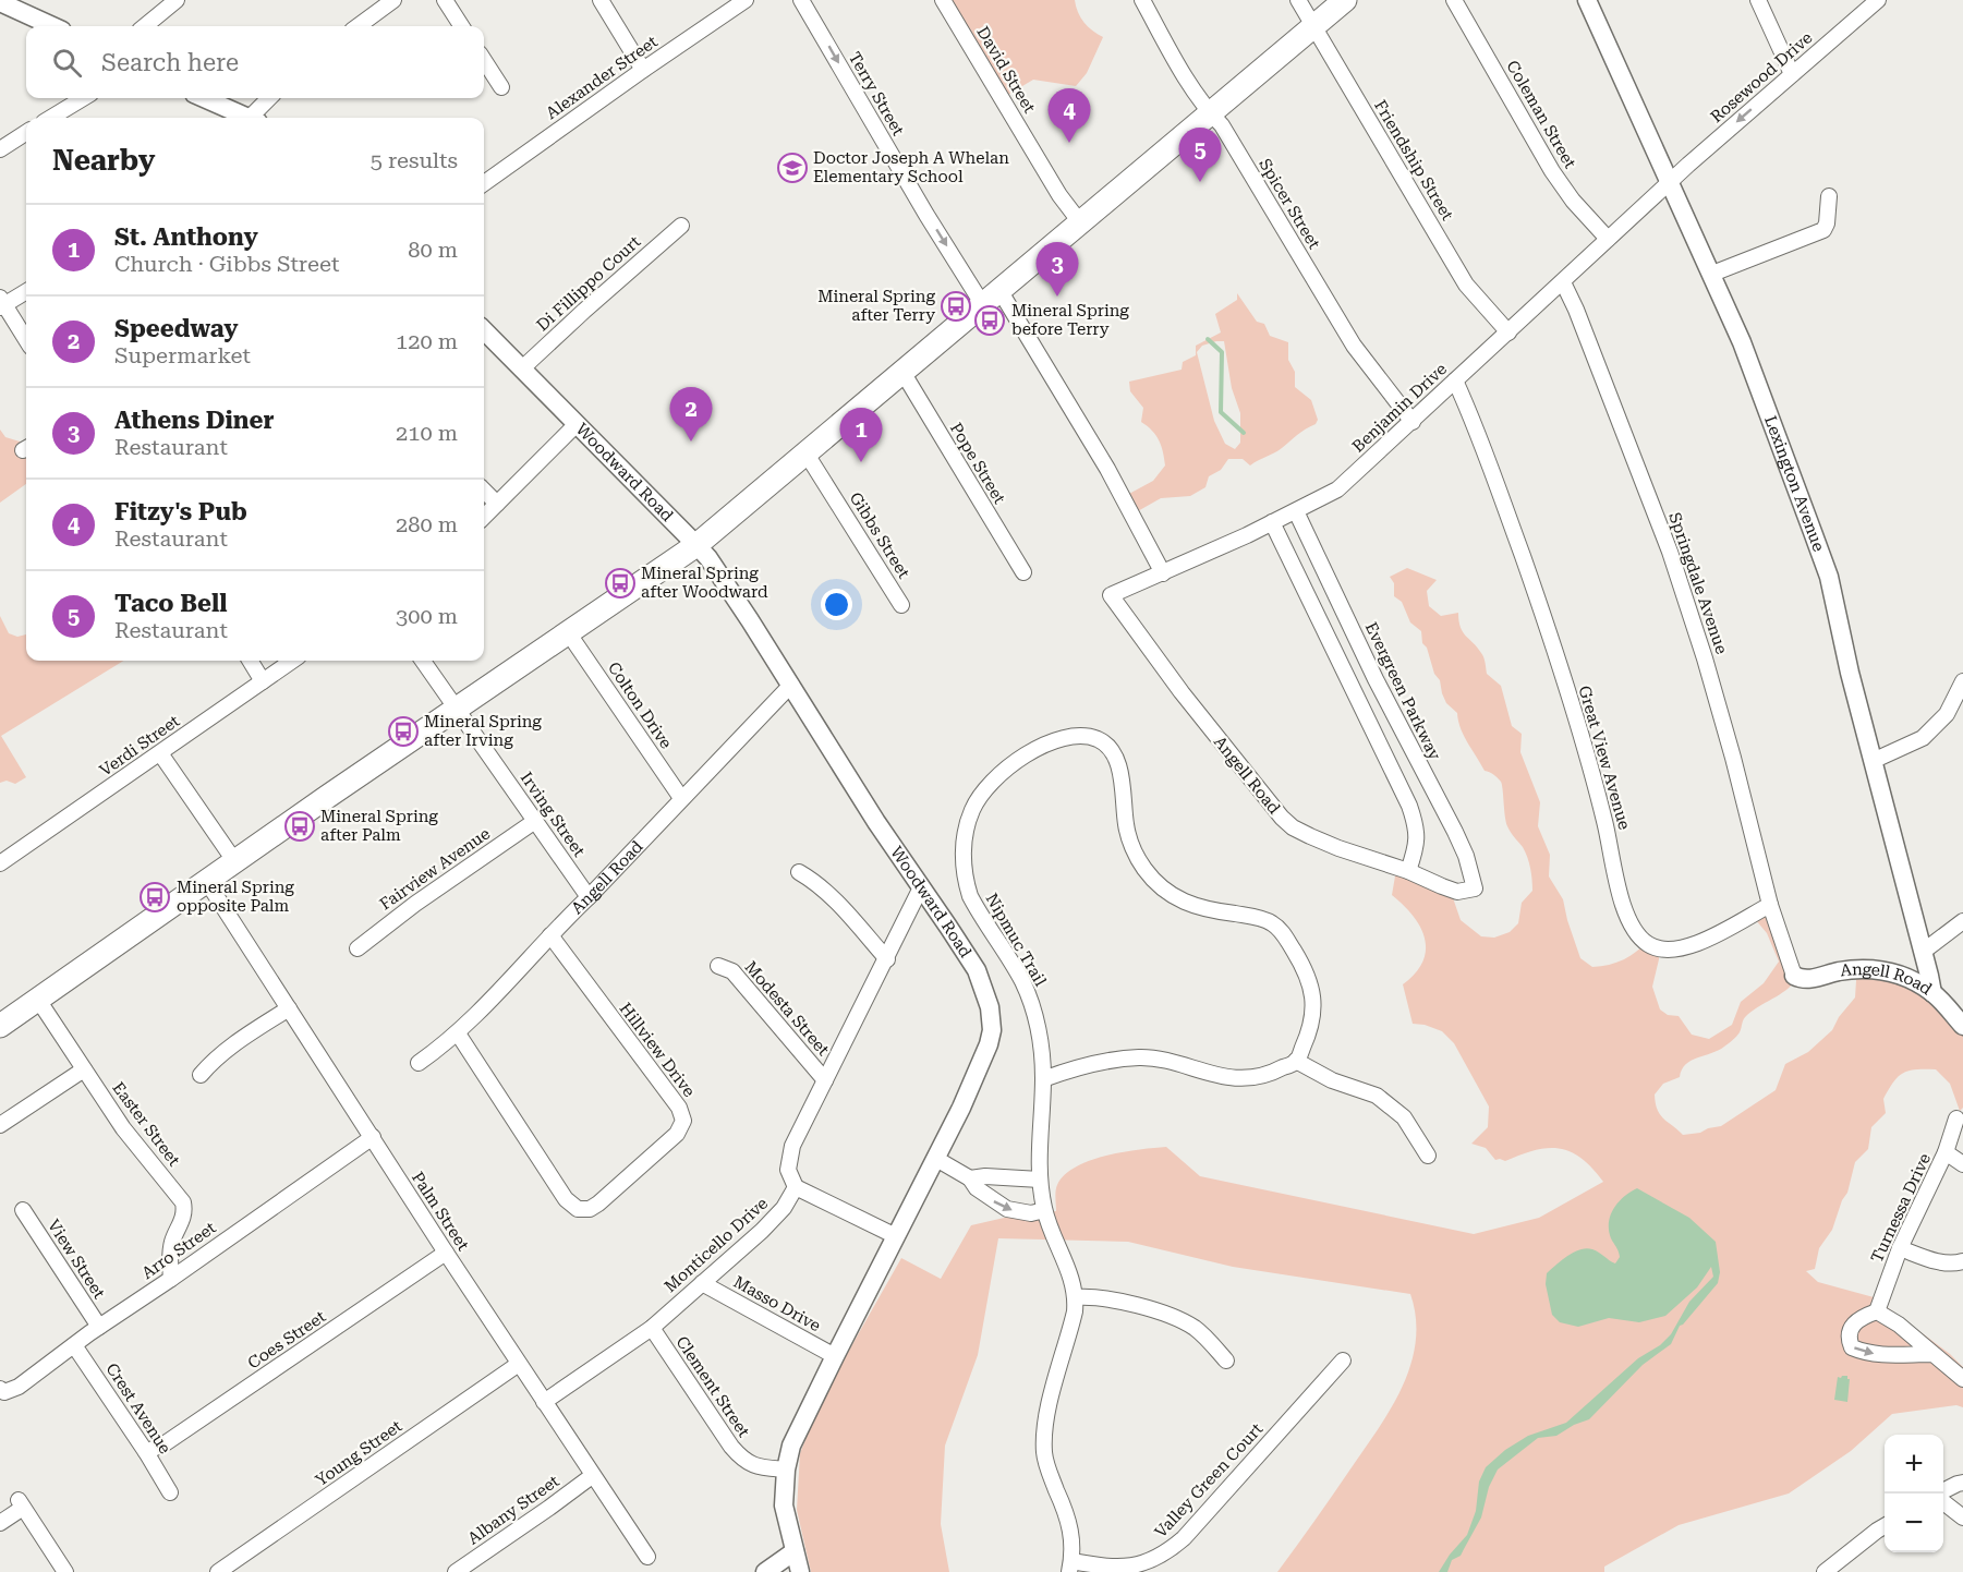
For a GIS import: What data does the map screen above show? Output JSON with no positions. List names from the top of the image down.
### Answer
{
  "streets": {
    "street": [
      "David Street",
      "Alexander Street",
      "Rosewood Drive",
      "Terry Street",
      "Coleman Street",
      "Friendship Street",
      "Spicer Street",
      "Di Fillippo Court",
      "Benjamin Drive",
      "Pope Street",
      "Woodward Road",
      "Lexington Avenue",
      "Gibbs Street",
      "Springdale Avenue",
      "Evergreen Parkway",
      "Colton Drive",
      "Verdi Street",
      "Great View Avenue",
      "Angell Road",
      "Irving Street",
      "Fairview Avenue",
      "Nipmuc Trail",
      "Modesta Street",
      "Hillview Drive",
      "Easter Street",
      "Turnessa Drive",
      "Palm Street",
      "Monticello Drive",
      "Arro Street",
      "View Street",
      "Masso Drive",
      "Coes Street",
      "Clement Street",
      "Crest Avenue",
      "Young Street",
      "Valley Green Court",
      "Albany Street"
    ]
  },
  "crossings": [
    ["Rosewood Drive", "Benjamin Drive"],
    ["Rosewood Drive", "Lexington Avenue"],
    ["Terry Street", "Benjamin Drive"],
    ["Coleman Street", "Benjamin Drive"],
    ["Friendship Street", "Benjamin Drive"],
    ["Spicer Street", "Benjamin Drive"],
    ["Di Fillippo Court", "Woodward Road"],
    ["Benjamin Drive", "Lexington Avenue"],
    ["Benjamin Drive", "Springdale Avenue"],
    ["Benjamin Drive", "Evergreen Parkway"],
    ["Benjamin Drive", "Great View Avenue"],
    ["Benjamin Drive", "Angell Road"],
    ["Woodward Road", "Angell Road"],
    ["Woodward Road", "Masso Drive"],
    ["Woodward Road", "Clement Street"],
    ["Lexington Avenue", "Angell Road"],
    ["Springdale Avenue", "Great View Avenue"],
    ["Evergreen Parkway", "Angell Road"],
    ["Colton Drive", "Angell Road"],
    ["Angell Road", "Irving Street"],
    ["Angell Road", "Hillview Drive"],
    ["Irving Street", "Fairview Avenue"],
    ["Nipmuc Trail", "Valley Green Court"],
    ["Easter Street", "Arro Street"],
    ["Palm Street", "Monticello Drive"],
    ["Palm Street", "Arro Street"],
    ["Palm Street", "Coes Street"],
    ["Palm Street", "Young Street"],
    ["Palm Street", "Albany Street"],
    ["Monticello Drive", "Masso Drive"],
    ["Monticello Drive", "Clement Street"],
    ["Arro Street", "View Street"],
    ["Arro Street", "Crest Avenue"],
    ["Coes Street", "Crest Avenue"]
  ],
  "one_way": ["Rosewood Drive", "Terry Street"],
  "places": {
    "school or university": ["Doctor Joseph A Whelan Elementary School"],
    "bus stop": [
      "Mineral Spring after Terry",
      "Mineral Spring before Terry",
      "Mineral Spring after Woodward",
      "Mineral Spring after Irving",
      "Mineral Spring after Palm",
      "Mineral Spring opposite Palm"
    ]
  },
  "page": {
    "search": "Search here",
    "pins": [
      "4",
      "5",
      "3",
      "2",
      "1"
    ],
    "heading": ["Nearby", "5 results"],
    "list": [
      {
        "mark": "1",
        "name": "St. Anthony",
        "note": "Church · Gibbs Street",
        "value": "80 m"
      },
      {
        "mark": "2",
        "name": "Speedway",
        "note": "Supermarket",
        "value": "120 m"
      },
      {
        "mark": "3",
        "name": "Athens Diner",
        "note": "Restaurant",
        "value": "210 m"
      },
      {
        "mark": "4",
        "name": "Fitzy's Pub",
        "note": "Restaurant",
        "value": "280 m"
      },
      {
        "mark": "5",
        "name": "Taco Bell",
        "note": "Restaurant",
        "value": "300 m"
      }
    ],
    "map_buttons": ["+", "−"]
  }
}
